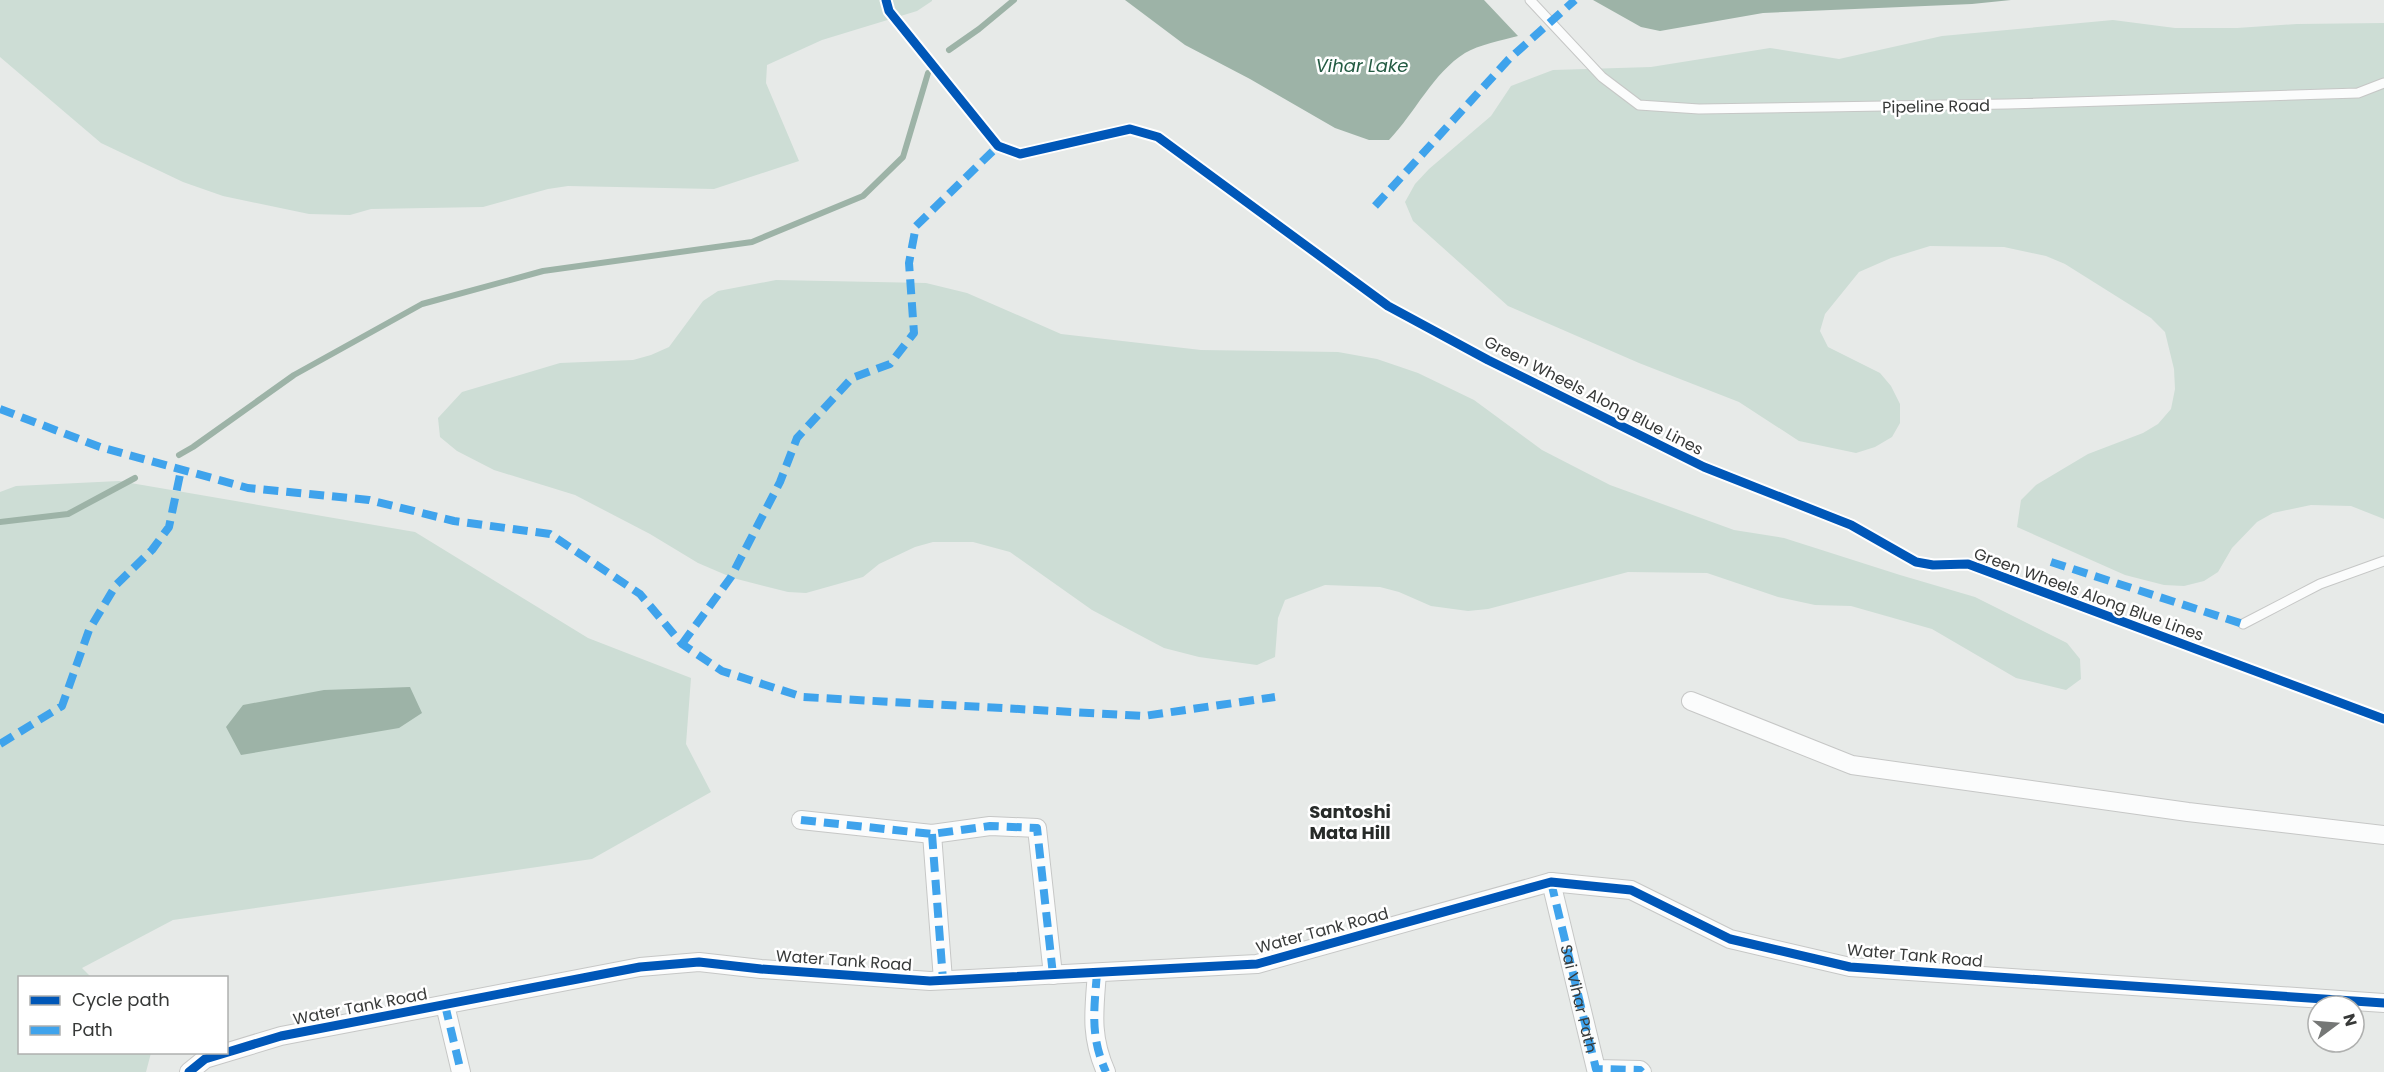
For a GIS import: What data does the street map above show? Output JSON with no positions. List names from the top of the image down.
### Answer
{
  "streets": {
    "street": ["Water Tank Road", "Sai Vihar Path"],
    "lane": ["Pipeline Road"],
    "cycle path": ["Green Wheels Along Blue Lines"]
  },
  "crossings": [
    ["Water Tank Road", "Sai Vihar Path"]
  ],
  "districts": ["Santoshi Mata Hill"],
  "water": ["Vihar Lake"],
  "legend": ["Cycle path", "Path"],
  "north": "right"
}
